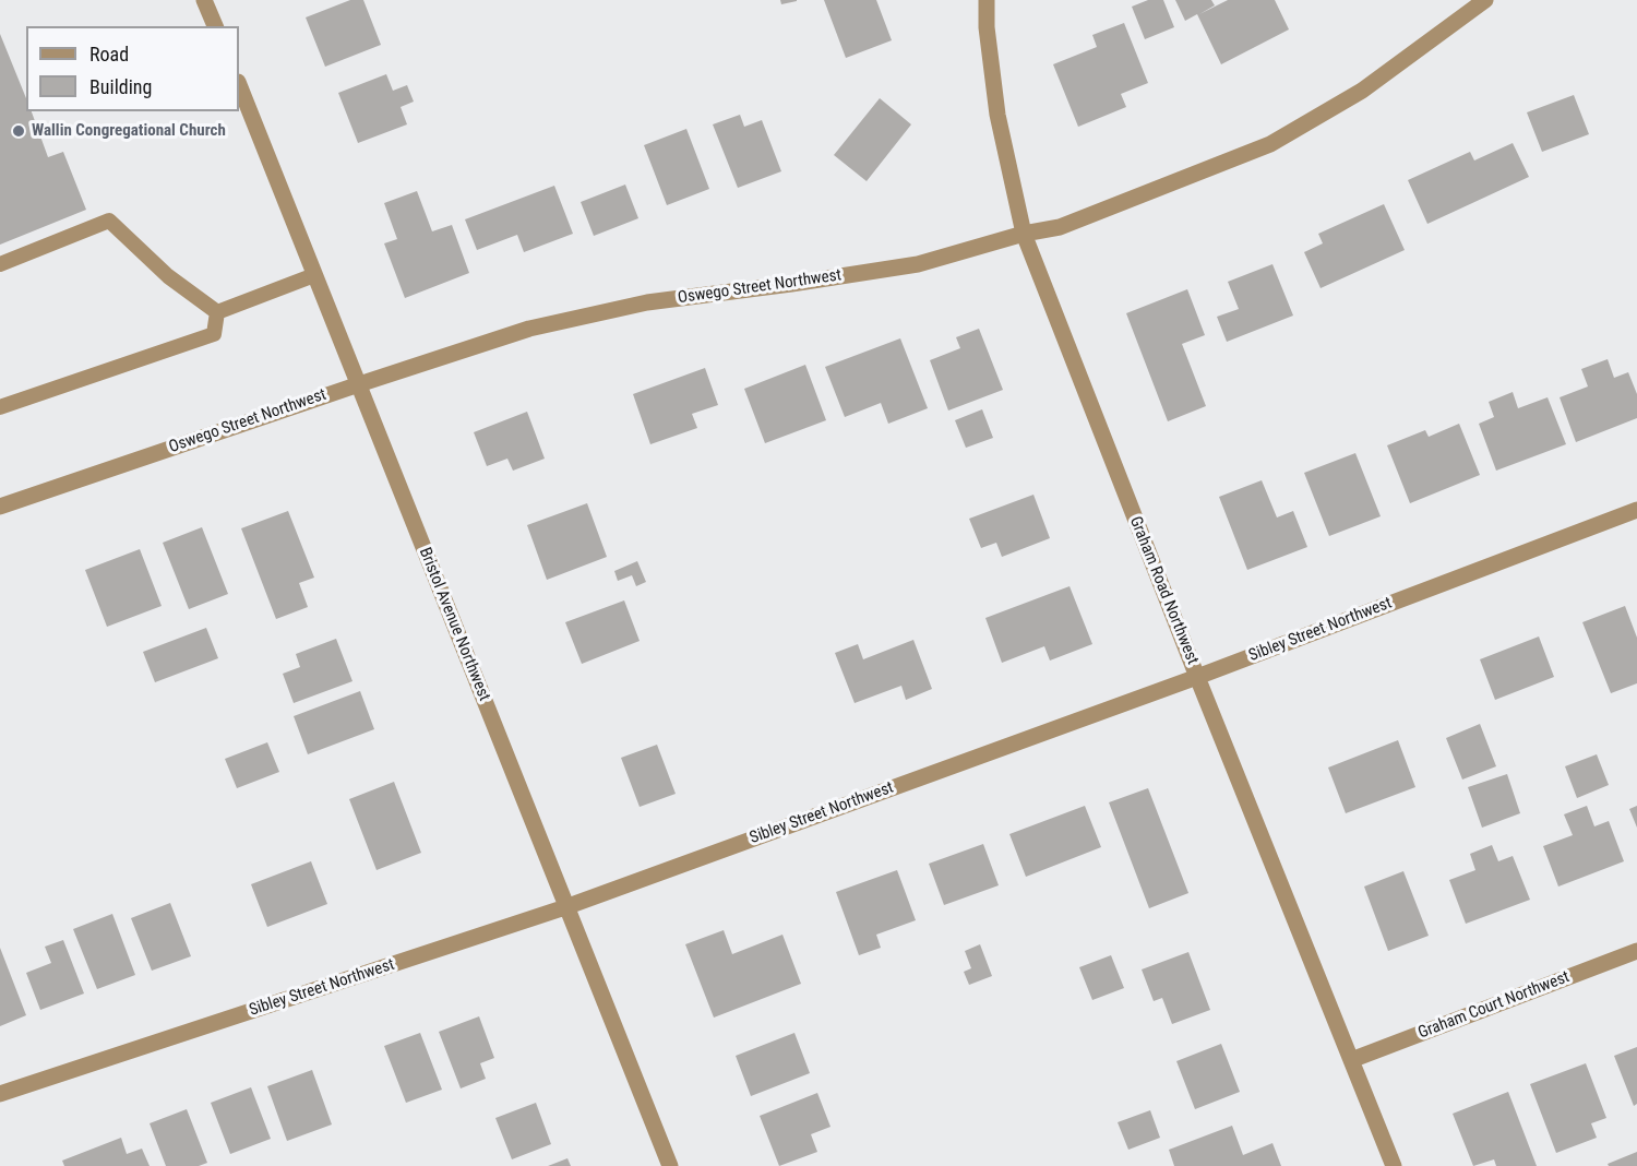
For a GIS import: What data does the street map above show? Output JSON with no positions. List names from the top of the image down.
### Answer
{
  "streets": {
    "street": [
      "Oswego Street Northwest",
      "Graham Road Northwest",
      "Bristol Avenue Northwest",
      "Sibley Street Northwest",
      "Graham Court Northwest"
    ]
  },
  "crossings": [
    ["Oswego Street Northwest", "Graham Road Northwest"],
    ["Oswego Street Northwest", "Bristol Avenue Northwest"],
    ["Graham Road Northwest", "Sibley Street Northwest"],
    ["Graham Road Northwest", "Graham Court Northwest"],
    ["Bristol Avenue Northwest", "Sibley Street Northwest"]
  ],
  "places": ["Wallin Congregational Church"],
  "legend": ["Road", "Building"]
}
